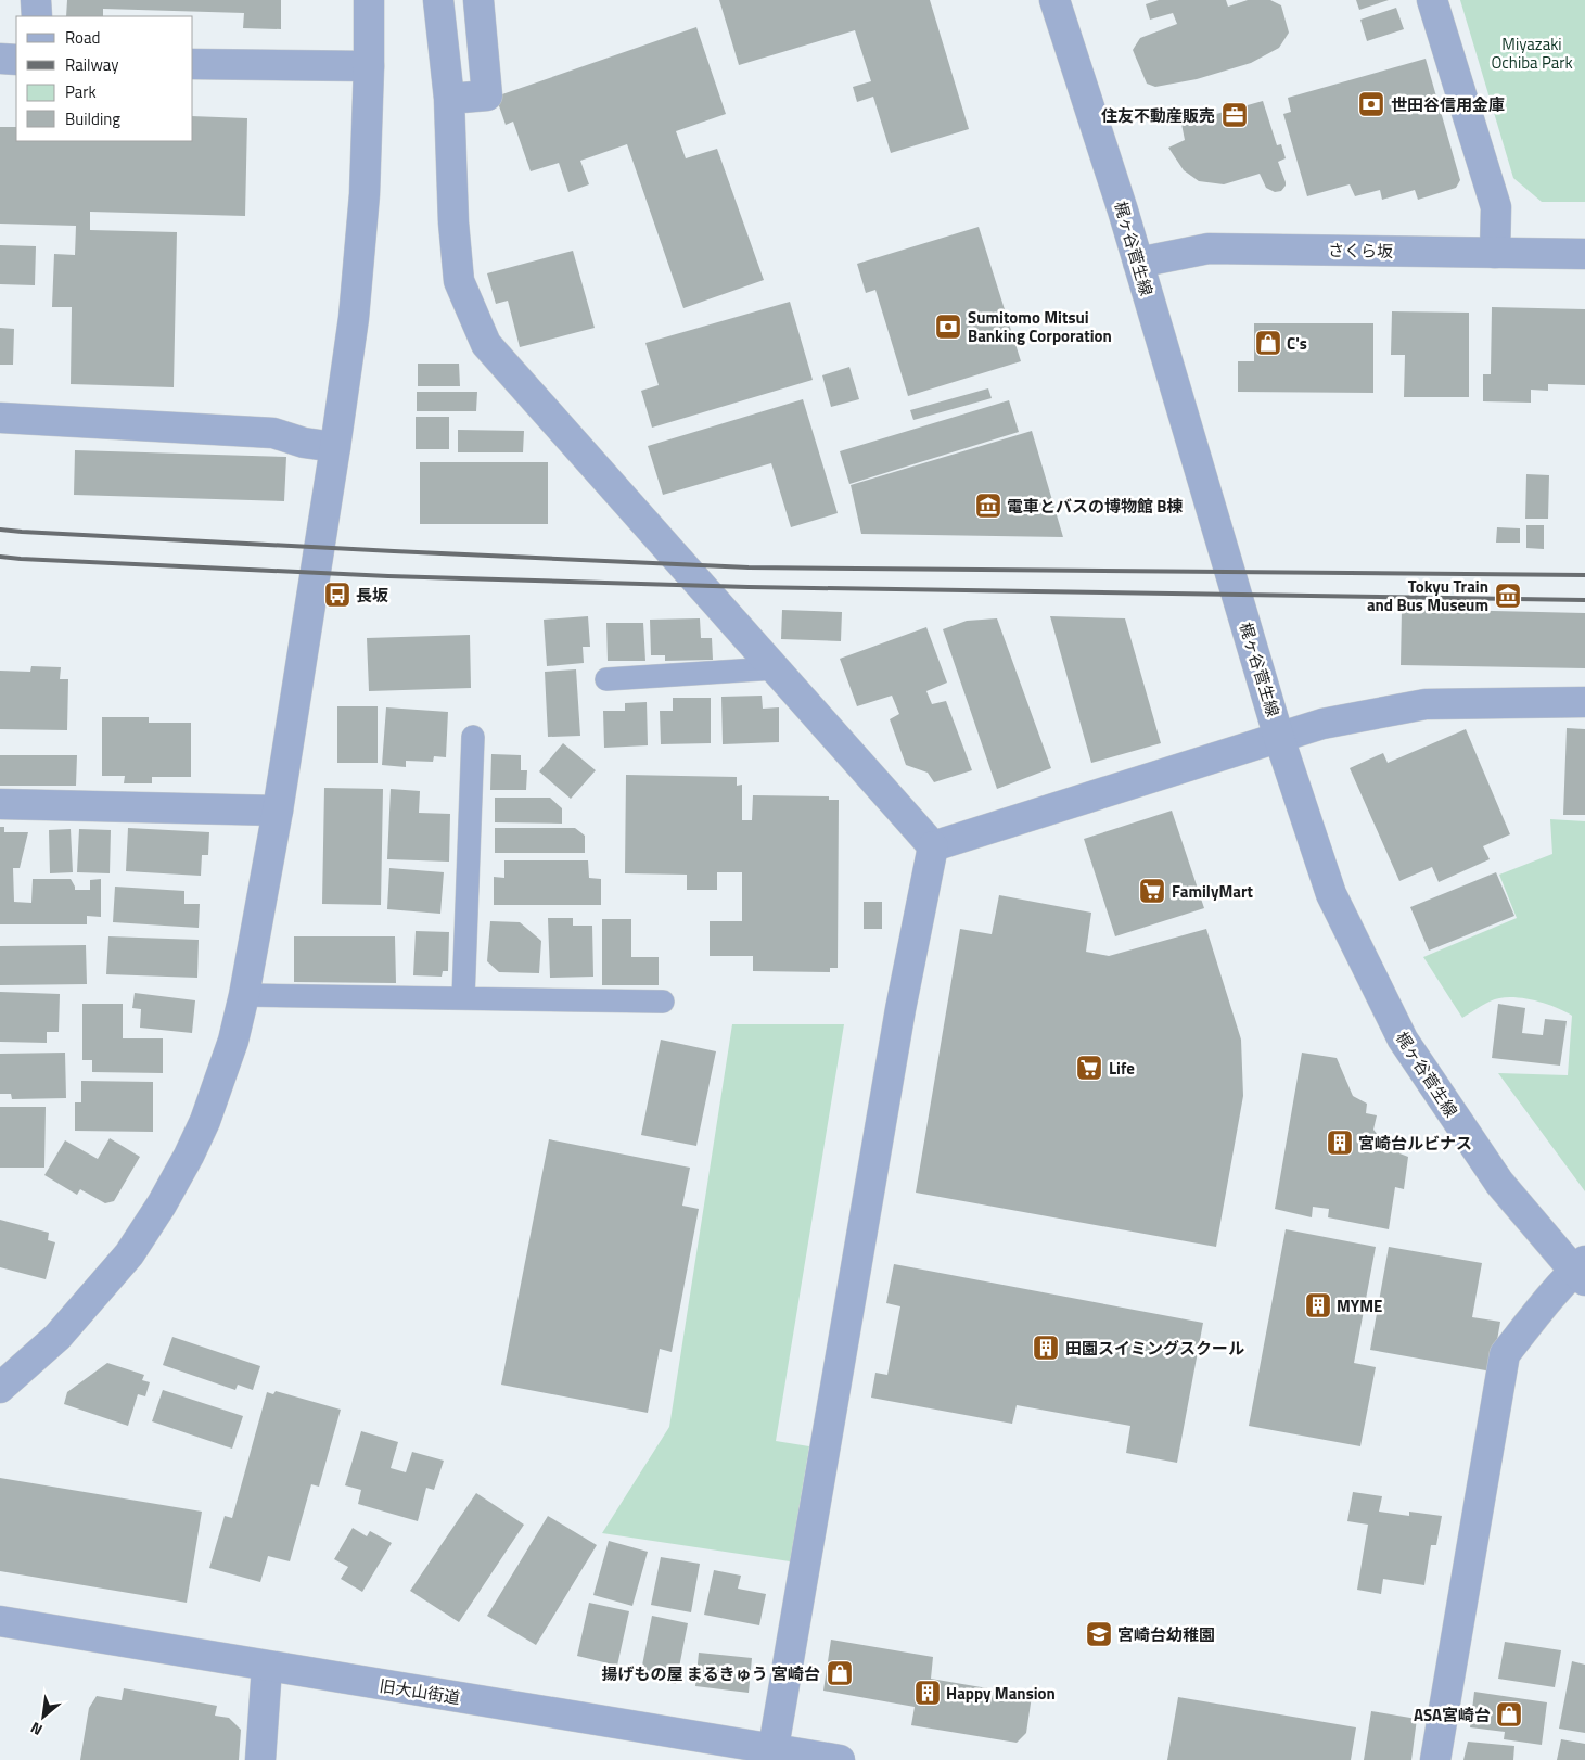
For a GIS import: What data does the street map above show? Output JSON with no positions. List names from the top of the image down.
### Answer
{
  "streets": {
    "street": ["梶ヶ谷菅生線", "さくら坂", "旧大山街道"]
  },
  "crossings": [
    ["梶ヶ谷菅生線", "さくら坂"]
  ],
  "parks": ["Miyazaki Ochiba Park"],
  "places": {
    "bank": ["世田谷信用金庫", "Sumitomo Mitsui Banking Corporation"],
    "office": ["住友不動産販売"],
    "shop": ["C's", "揚げもの屋 まるきゅう 宮崎台", "ASA宮崎台"],
    "museum": ["電車とバスの博物館 B棟", "Tokyu Train and Bus Museum"],
    "bus stop": ["長坂"],
    "supermarket": ["FamilyMart", "Life"],
    "building": [
      "宮崎台ルビナス",
      "MYME",
      "田園スイミングスクール",
      "Happy Mansion"
    ],
    "school or university": ["宮崎台幼稚園"]
  },
  "legend": [
    "Road",
    "Railway",
    "Park",
    "Building"
  ],
  "north": "bottom left"
}
